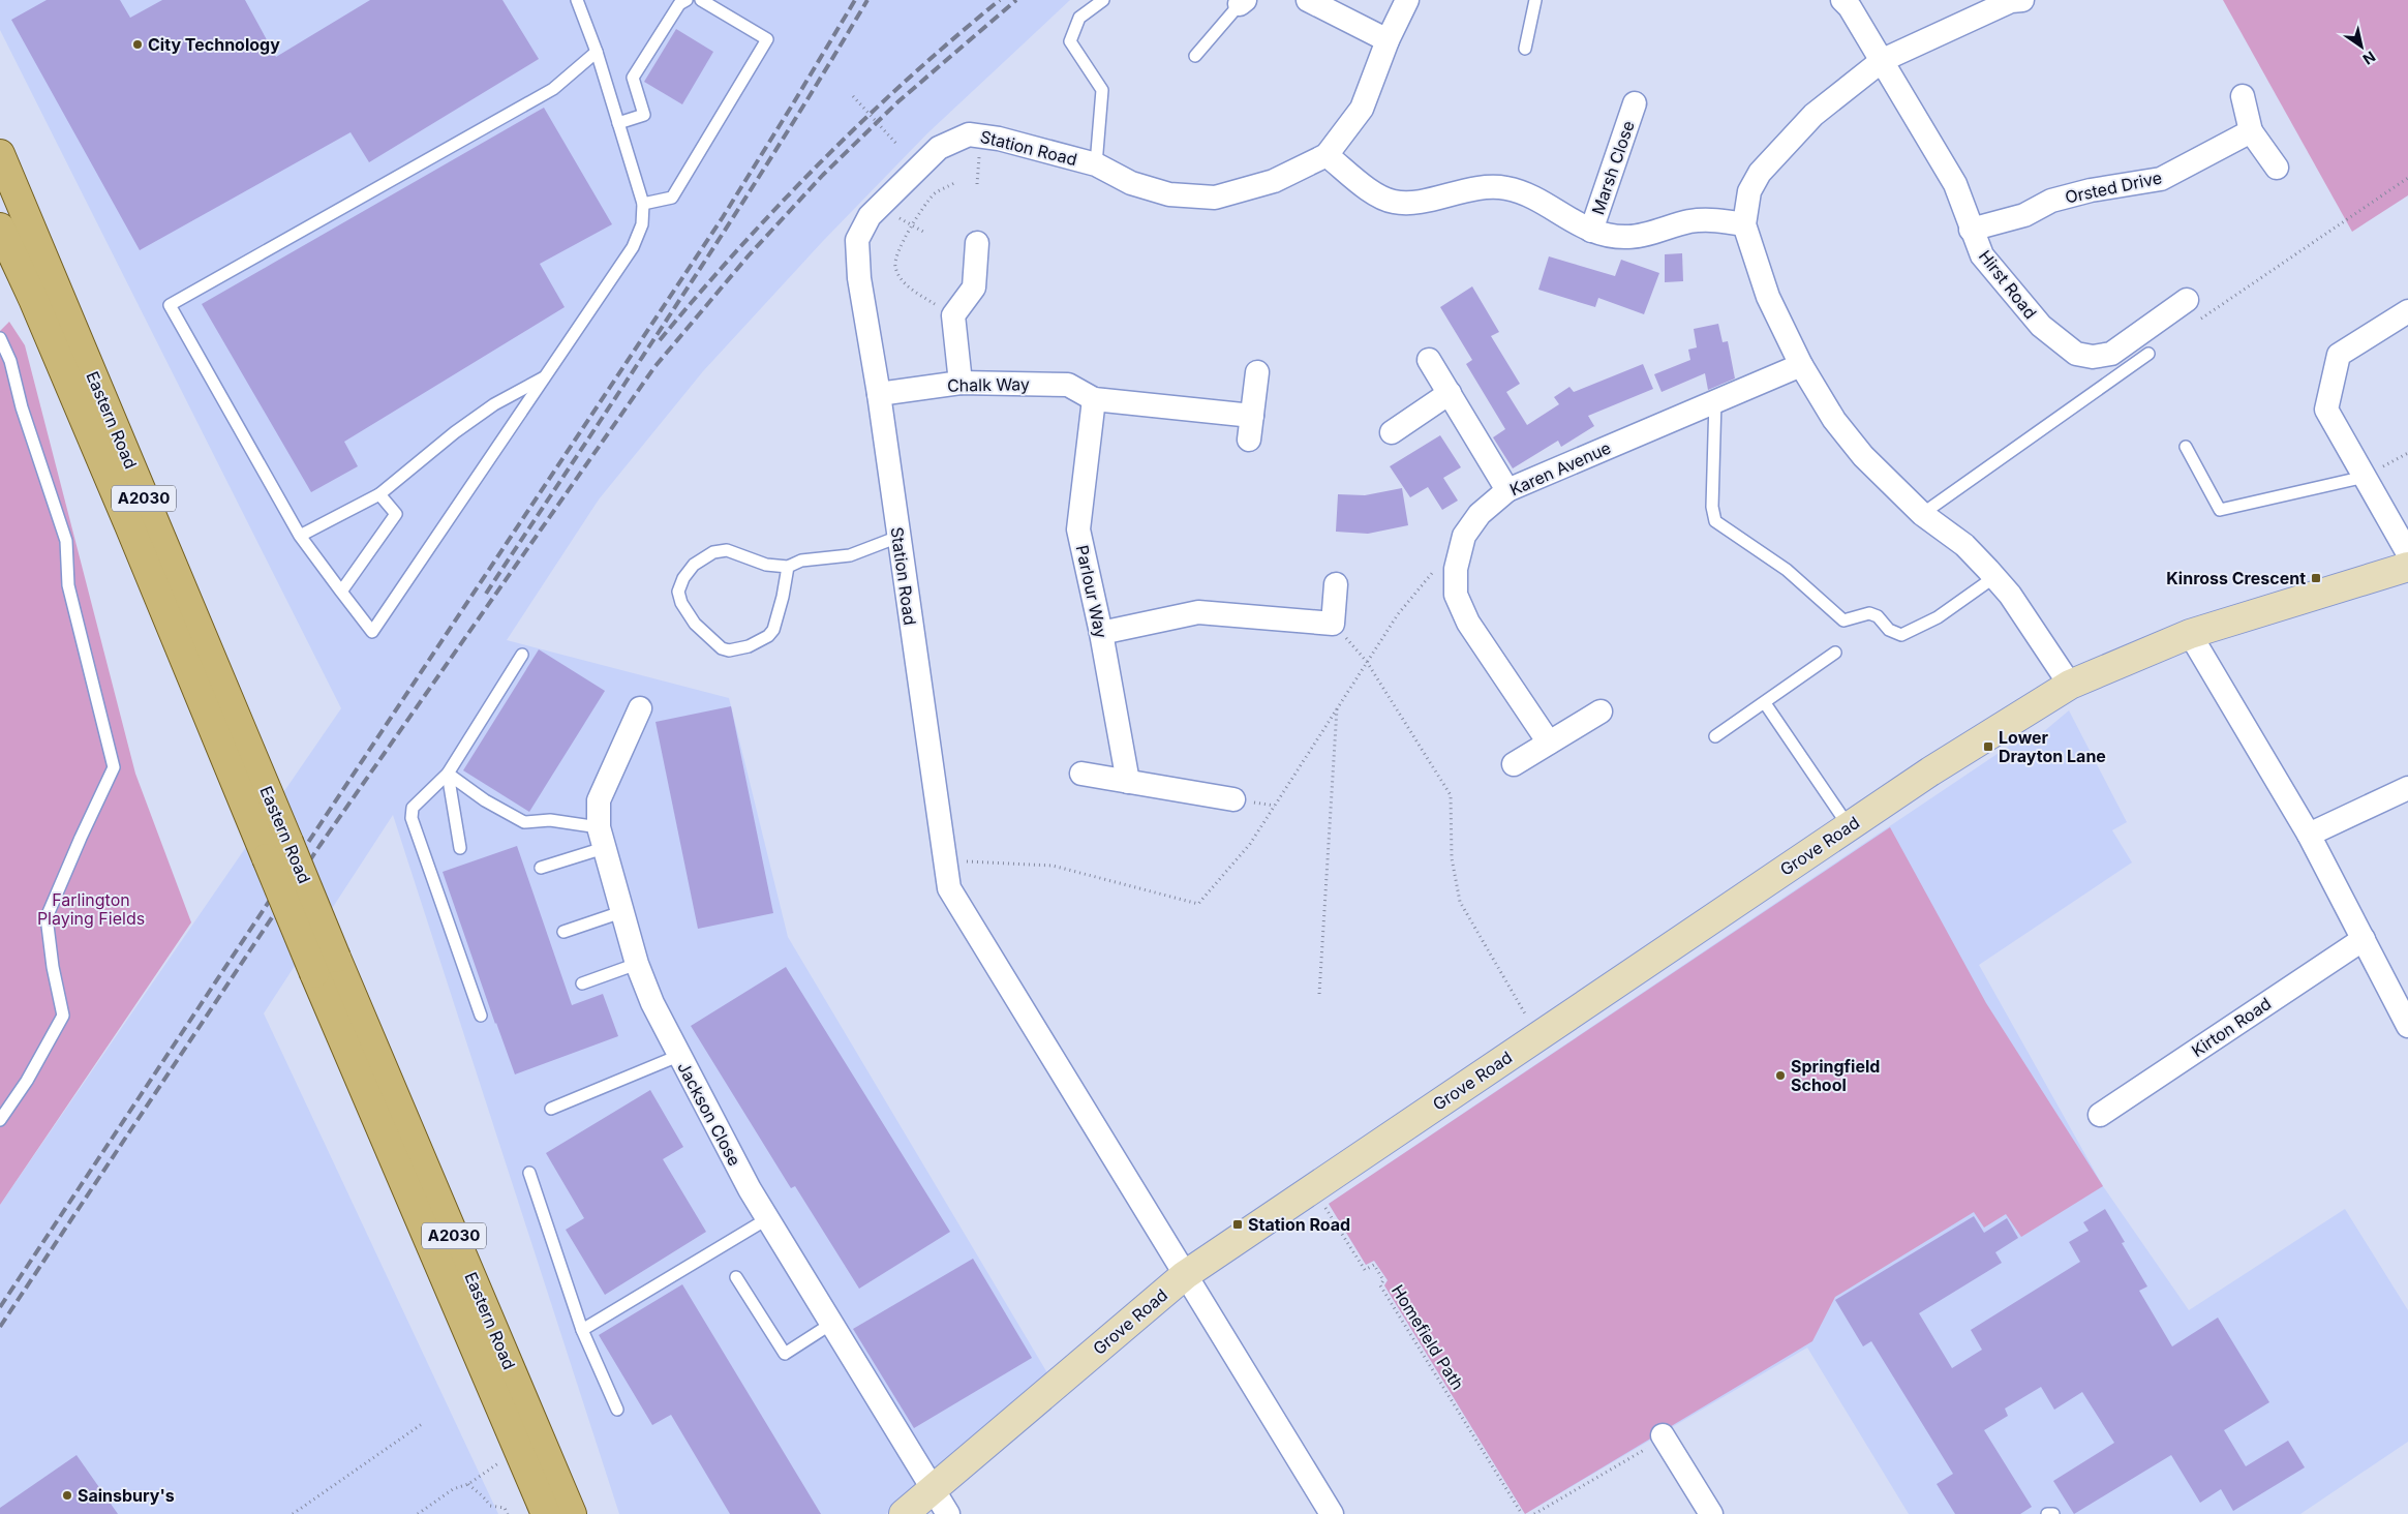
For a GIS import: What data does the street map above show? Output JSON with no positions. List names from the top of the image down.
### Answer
{
  "streets": {
    "main road": ["Eastern Road", "A2030"],
    "street": [
      "Station Road",
      "Marsh Close",
      "Orsted Drive",
      "Hirst Road",
      "Chalk Way",
      "Karen Avenue",
      "Parlour Way",
      "Grove Road",
      "Kirton Road",
      "Jackson Close"
    ],
    "path": ["Homefield Path"]
  },
  "crossings": [
    ["Station Road", "Chalk Way"],
    ["Station Road", "Grove Road"],
    ["Orsted Drive", "Hirst Road"],
    ["Chalk Way", "Parlour Way"],
    ["Grove Road", "Jackson Close"],
    ["Grove Road", "Homefield Path"]
  ],
  "parks": ["Farlington Playing Fields"],
  "places": {
    "other": ["City Technology", "Springfield School", "Sainsbury's"],
    "transit": ["Kinross Crescent", "Lower Drayton Lane", "Station Road"]
  },
  "north": "bottom right"
}
